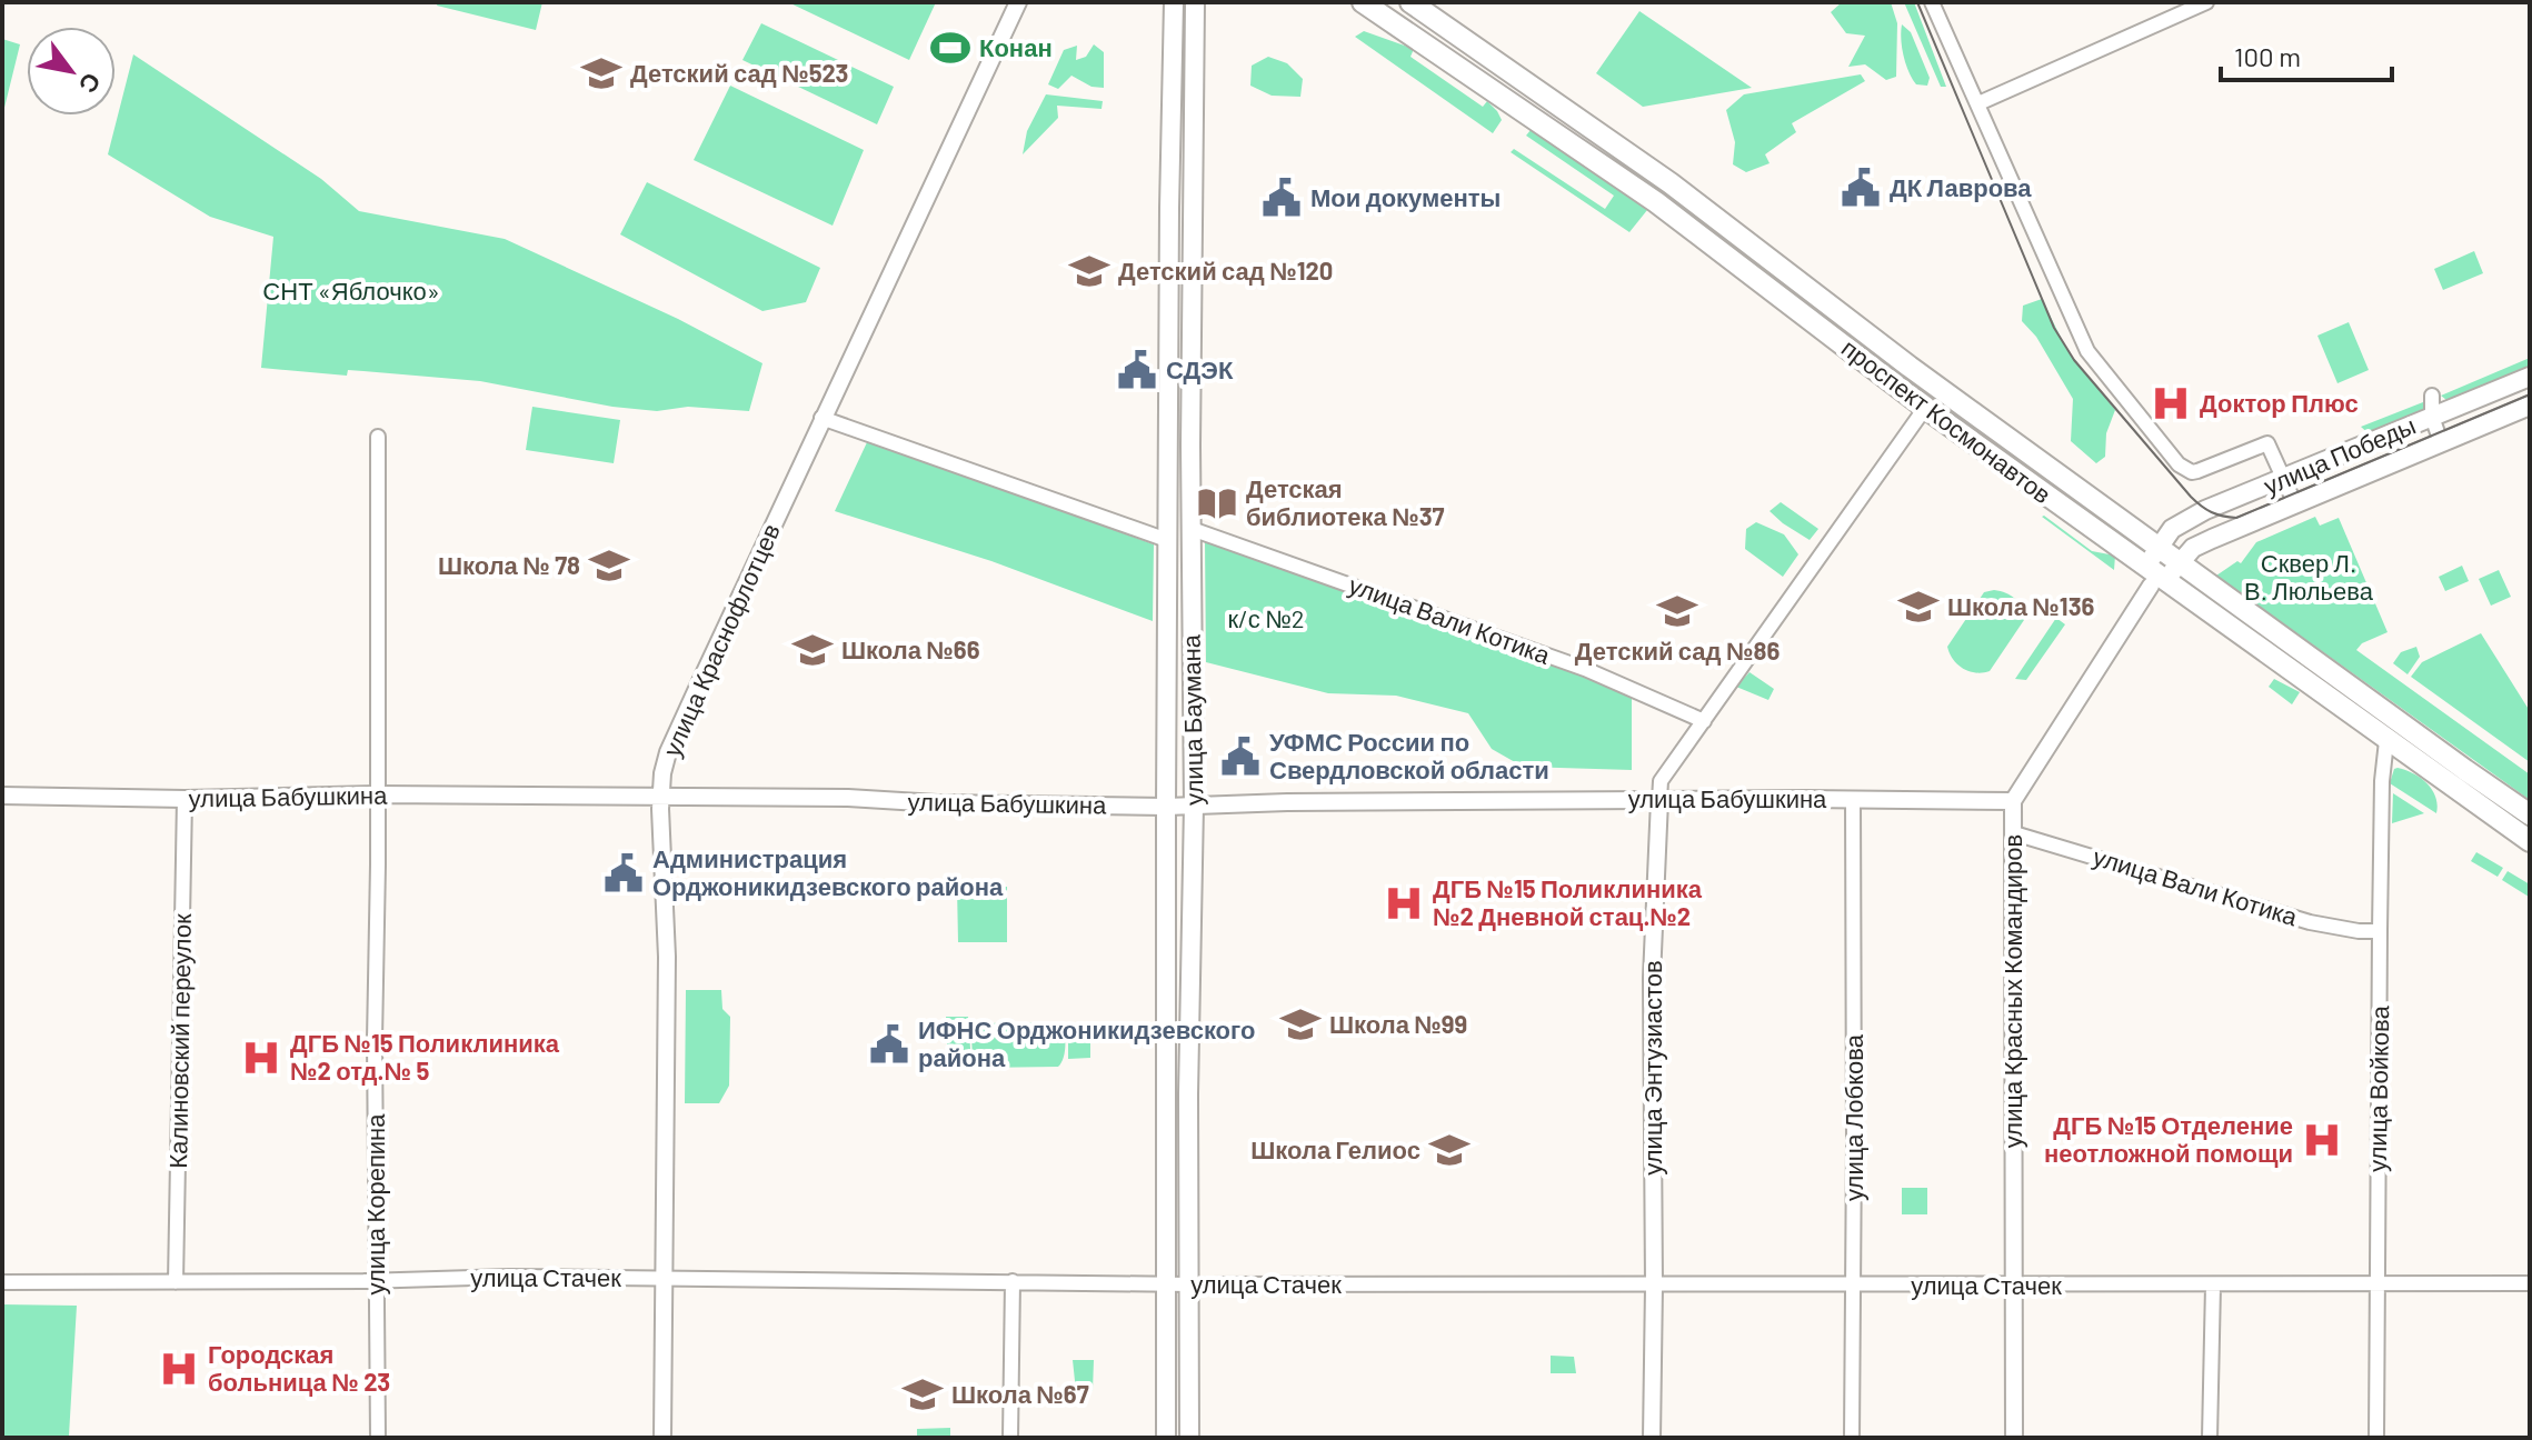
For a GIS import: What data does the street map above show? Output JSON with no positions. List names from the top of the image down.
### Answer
{
  "streets": {
    "main road": ["проспект Космонавтов", "улица Победы", "улица Баумана"],
    "street": [
      "улица Вали Котика",
      "улица Краснофлотцев",
      "улица Бабушкина",
      "улица Красных Командиров",
      "Калиновский переулок",
      "улица Энтузиастов",
      "улица Войкова",
      "улица Лобкова",
      "улица Корепина",
      "улица Стачек"
    ]
  },
  "crossings": [
    ["проспект Космонавтов", "улица Победы"],
    ["проспект Космонавтов", "улица Красных Командиров"],
    ["проспект Космонавтов", "улица Энтузиастов"],
    ["проспект Космонавтов", "улица Войкова"],
    ["улица Победы", "улица Красных Командиров"],
    ["улица Вали Котика", "улица Баумана"],
    ["улица Вали Котика", "улица Красных Командиров"],
    ["улица Вали Котика", "улица Энтузиастов"],
    ["улица Вали Котика", "улица Войкова"],
    ["улица Краснофлотцев", "улица Бабушкина"],
    ["улица Краснофлотцев", "улица Стачек"],
    ["улица Баумана", "улица Бабушкина"],
    ["улица Баумана", "улица Стачек"],
    ["улица Бабушкина", "улица Красных Командиров"],
    ["улица Бабушкина", "Калиновский переулок"],
    ["улица Бабушкина", "улица Энтузиастов"],
    ["улица Бабушкина", "улица Лобкова"],
    ["улица Бабушкина", "улица Корепина"],
    ["улица Красных Командиров", "улица Стачек"],
    ["Калиновский переулок", "улица Стачек"],
    ["улица Энтузиастов", "улица Стачек"],
    ["улица Войкова", "улица Стачек"],
    ["улица Лобкова", "улица Стачек"],
    ["улица Корепина", "улица Стачек"]
  ],
  "parks": ["СНТ «Яблочко»", "Сквер Л. В. Люльева", "к/с №2"],
  "places": {
    "sports": ["Конан"],
    "school or university": [
      "Детский сад №523",
      "Детский сад №120",
      "Школа № 78",
      "Школа №136",
      "Детский сад №86",
      "Школа №66",
      "Школа №99",
      "Школа Гелиос",
      "Школа №67"
    ],
    "public building": [
      "ДК Лаврова",
      "Мои документы",
      "СДЭК",
      "УФМС России по Свердловской области",
      "Администрация Орджоникидзевского района",
      "ИФНС Орджоникидзевского района"
    ],
    "hospital": [
      "Доктор Плюс",
      "ДГБ №15 Поликлиника №2 Дневной стац.№2",
      "ДГБ №15 Поликлиника №2 отд.№ 5",
      "ДГБ №15 Отделение неотложной помощи",
      "Городская больница № 23"
    ],
    "library": ["Детская библиотека №37"]
  },
  "scale_bar": "100 m",
  "north": "bottom right"
}
